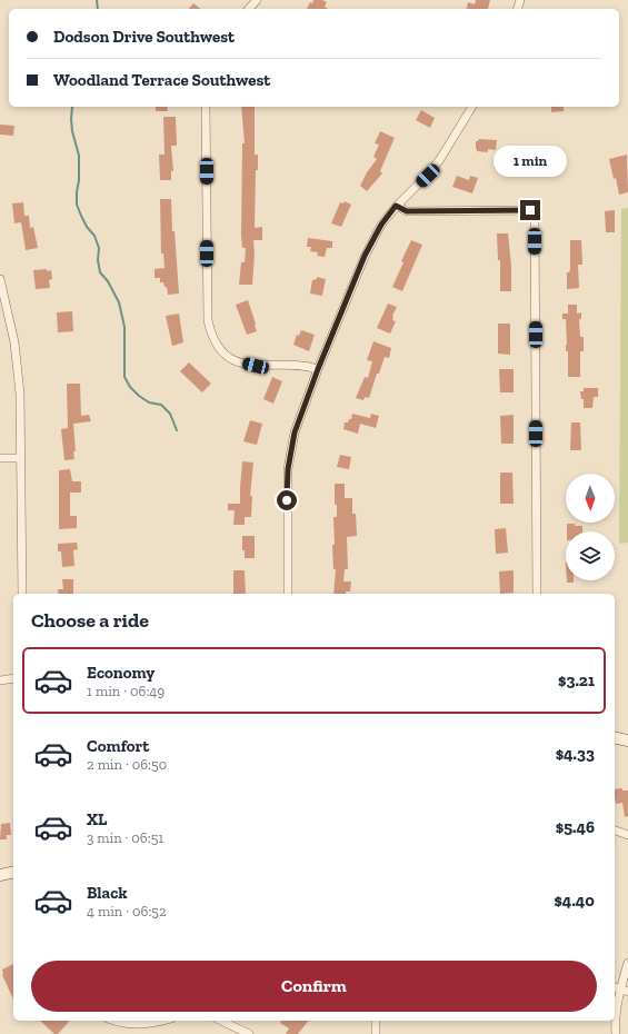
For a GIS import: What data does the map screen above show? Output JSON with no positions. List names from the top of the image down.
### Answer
{
  "north": "bottom",
  "page": {
    "banner": ["Dodson Drive Southwest", "Woodland Terrace Southwest"],
    "bubble": "1 min",
    "heading": "Choose a ride",
    "list": [
      {
        "name": "Economy",
        "note": "1 min · 06:49",
        "value": "$3.21"
      },
      {
        "name": "Comfort",
        "note": "2 min · 06:50",
        "value": "$4.33"
      },
      {
        "name": "XL",
        "note": "3 min · 06:51",
        "value": "$5.46"
      },
      {
        "name": "Black",
        "note": "4 min · 06:52",
        "value": "$4.40"
      }
    ],
    "buttons": "Confirm"
  }
}
